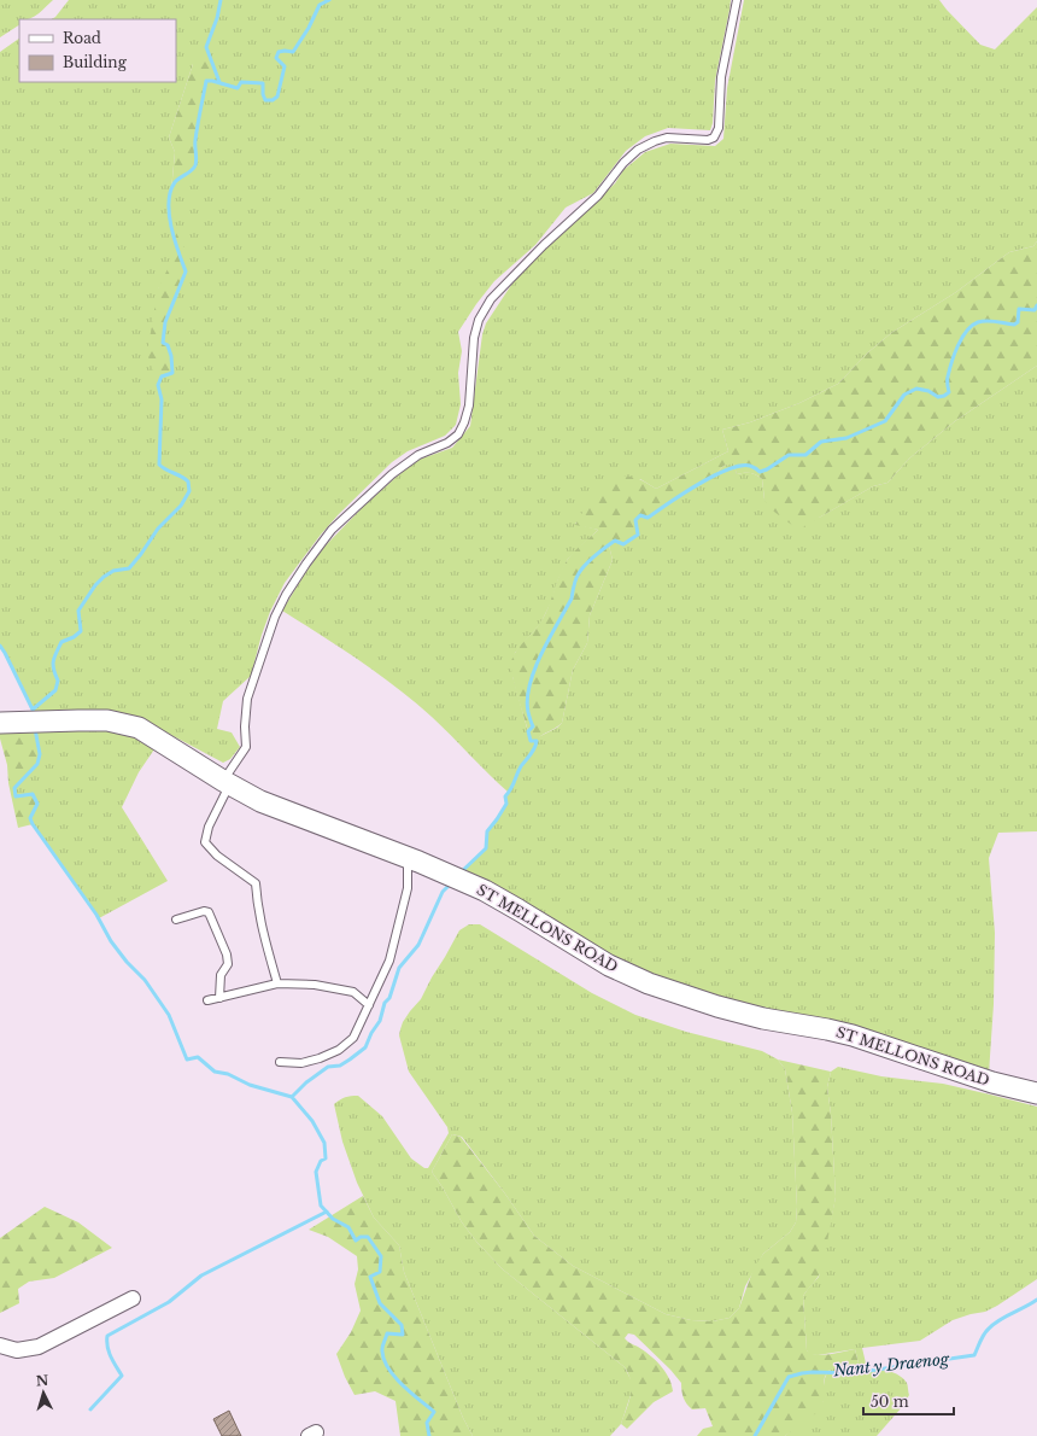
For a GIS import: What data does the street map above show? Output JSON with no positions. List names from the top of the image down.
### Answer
{
  "streets": {
    "main road": ["ST MELLONS ROAD"]
  },
  "water": ["Nant y Draenog"],
  "legend": ["Road", "Building"],
  "scale_bar": "50 m",
  "north": "top"
}
